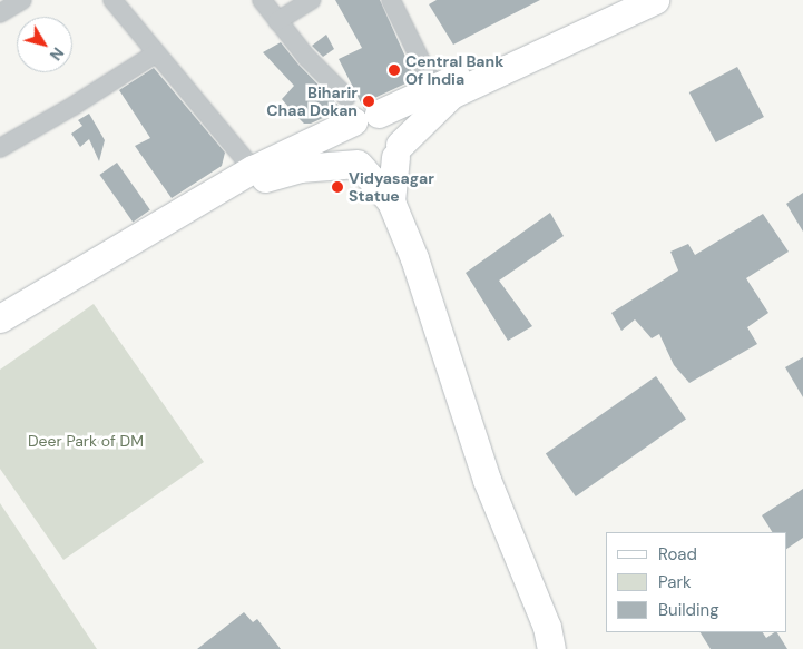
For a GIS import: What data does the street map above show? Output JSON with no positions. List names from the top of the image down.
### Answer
{
  "parks": ["Deer Park of DM"],
  "places": ["Central Bank Of India", "Biharir Chaa Dokan", "Vidyasagar Statue"],
  "legend": ["Road", "Park", "Building"],
  "north": "bottom right"
}
